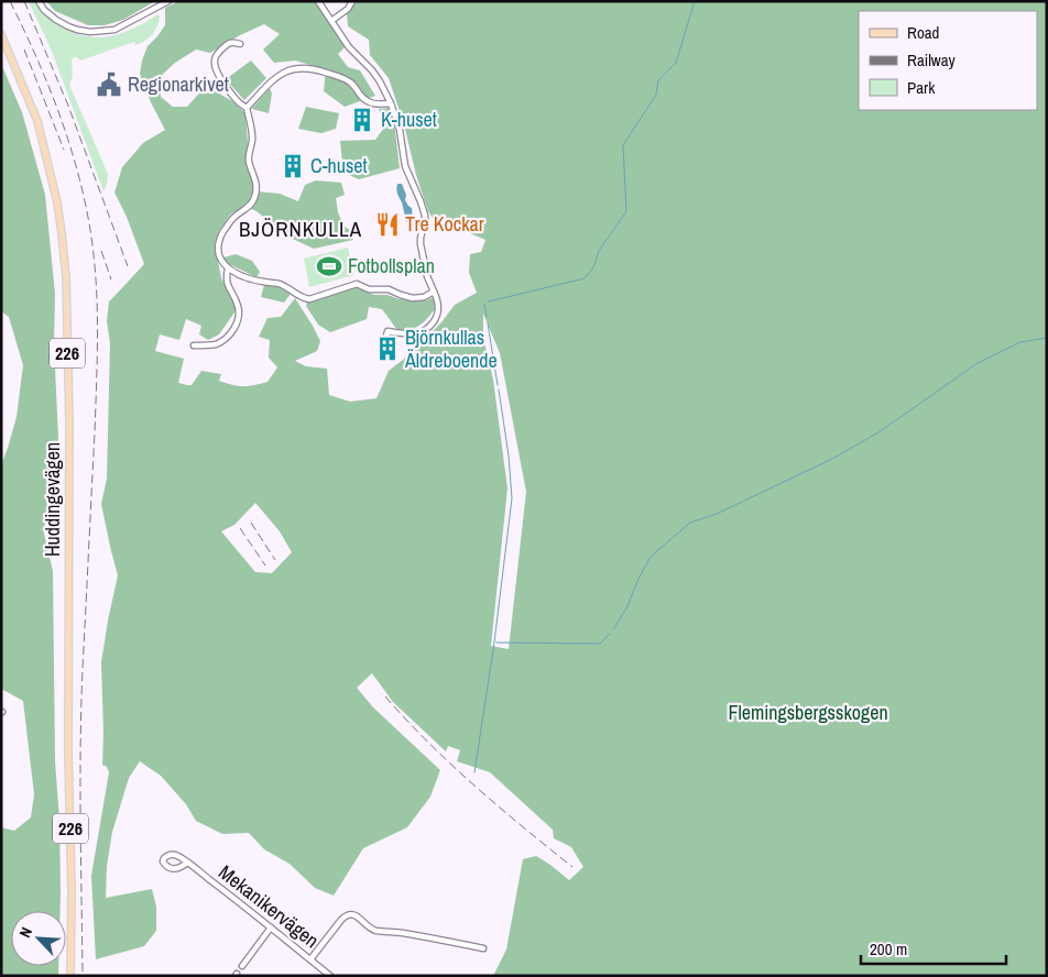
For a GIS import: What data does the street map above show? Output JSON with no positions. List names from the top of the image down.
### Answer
{
  "streets": {
    "main road": ["226", "Huddingevägen"],
    "street": ["Mekanikervägen"]
  },
  "districts": ["BJÖRNKULLA"],
  "parks": ["Flemingsbergsskogen"],
  "places": {
    "public building": ["Regionarkivet"],
    "building": ["K-huset", "C-huset", "Björnkullas Äldreboende"],
    "restaurant": ["Tre Kockar"],
    "sports": ["Fotbollsplan"]
  },
  "legend": ["Road", "Railway", "Park"],
  "scale_bar": "200 m",
  "north": "top left"
}
